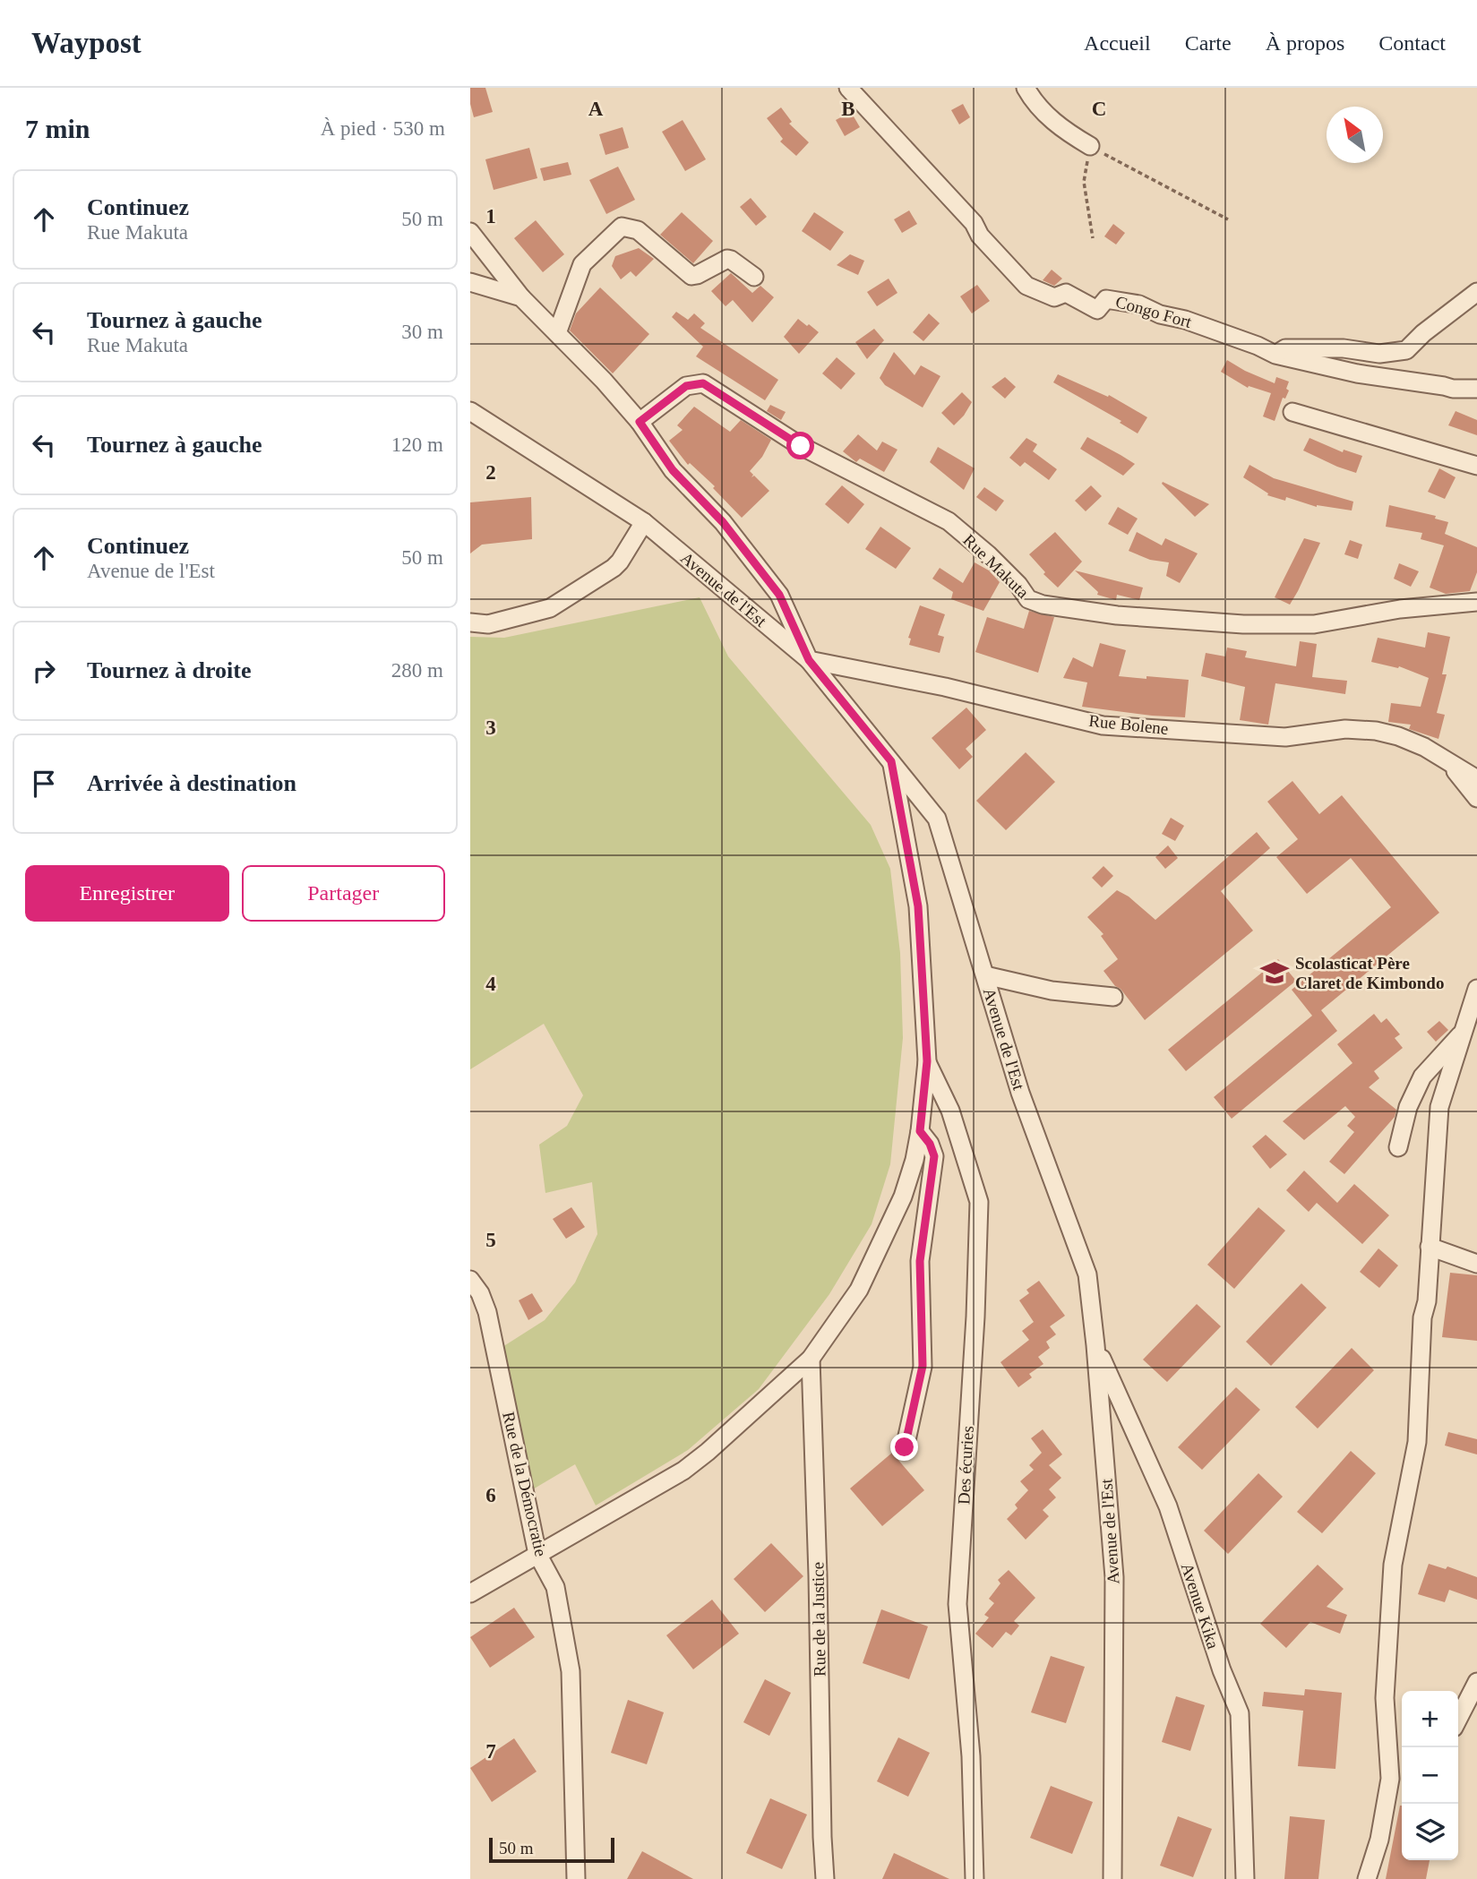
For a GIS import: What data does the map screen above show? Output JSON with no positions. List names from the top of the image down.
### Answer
{
  "streets": {
    "street": [
      "Congo Fort",
      "Rue Makuta",
      "Avenue de l'Est",
      "Rue Bolene",
      "Des écuries",
      "Rue de la Démocratie",
      "Avenue Kika",
      "Rue de la Justice"
    ]
  },
  "crossings": [
    ["Avenue de l'Est", "Rue Bolene"],
    ["Avenue de l'Est", "Avenue Kika"]
  ],
  "places": {
    "school or university": ["Scolasticat Père Claret de Kimbondo"]
  },
  "scale_bar": "50 m",
  "north": "top left",
  "page": {
    "header": "Waypost",
    "nav": [
      "Accueil",
      "Carte",
      "À propos",
      "Contact"
    ],
    "heading": ["7 min", "À pied · 530 m"],
    "list": [
      ["Continuez", "Rue Makuta", "50 m"],
      ["Tournez à gauche", "Rue Makuta", "30 m"],
      ["Tournez à gauche", "120 m"],
      ["Continuez", "Avenue de l'Est", "50 m"],
      ["Tournez à droite", "280 m"],
      "Arrivée à destination"
    ],
    "buttons": ["Enregistrer", "Partager"],
    "map_buttons": ["+", "−"],
    "scale": "50 m"
  },
  "grid": {
    "columns": ["A", "B", "C"],
    "rows": [
      "1",
      "2",
      "3",
      "4",
      "5",
      "6",
      "7"
    ]
  }
}
